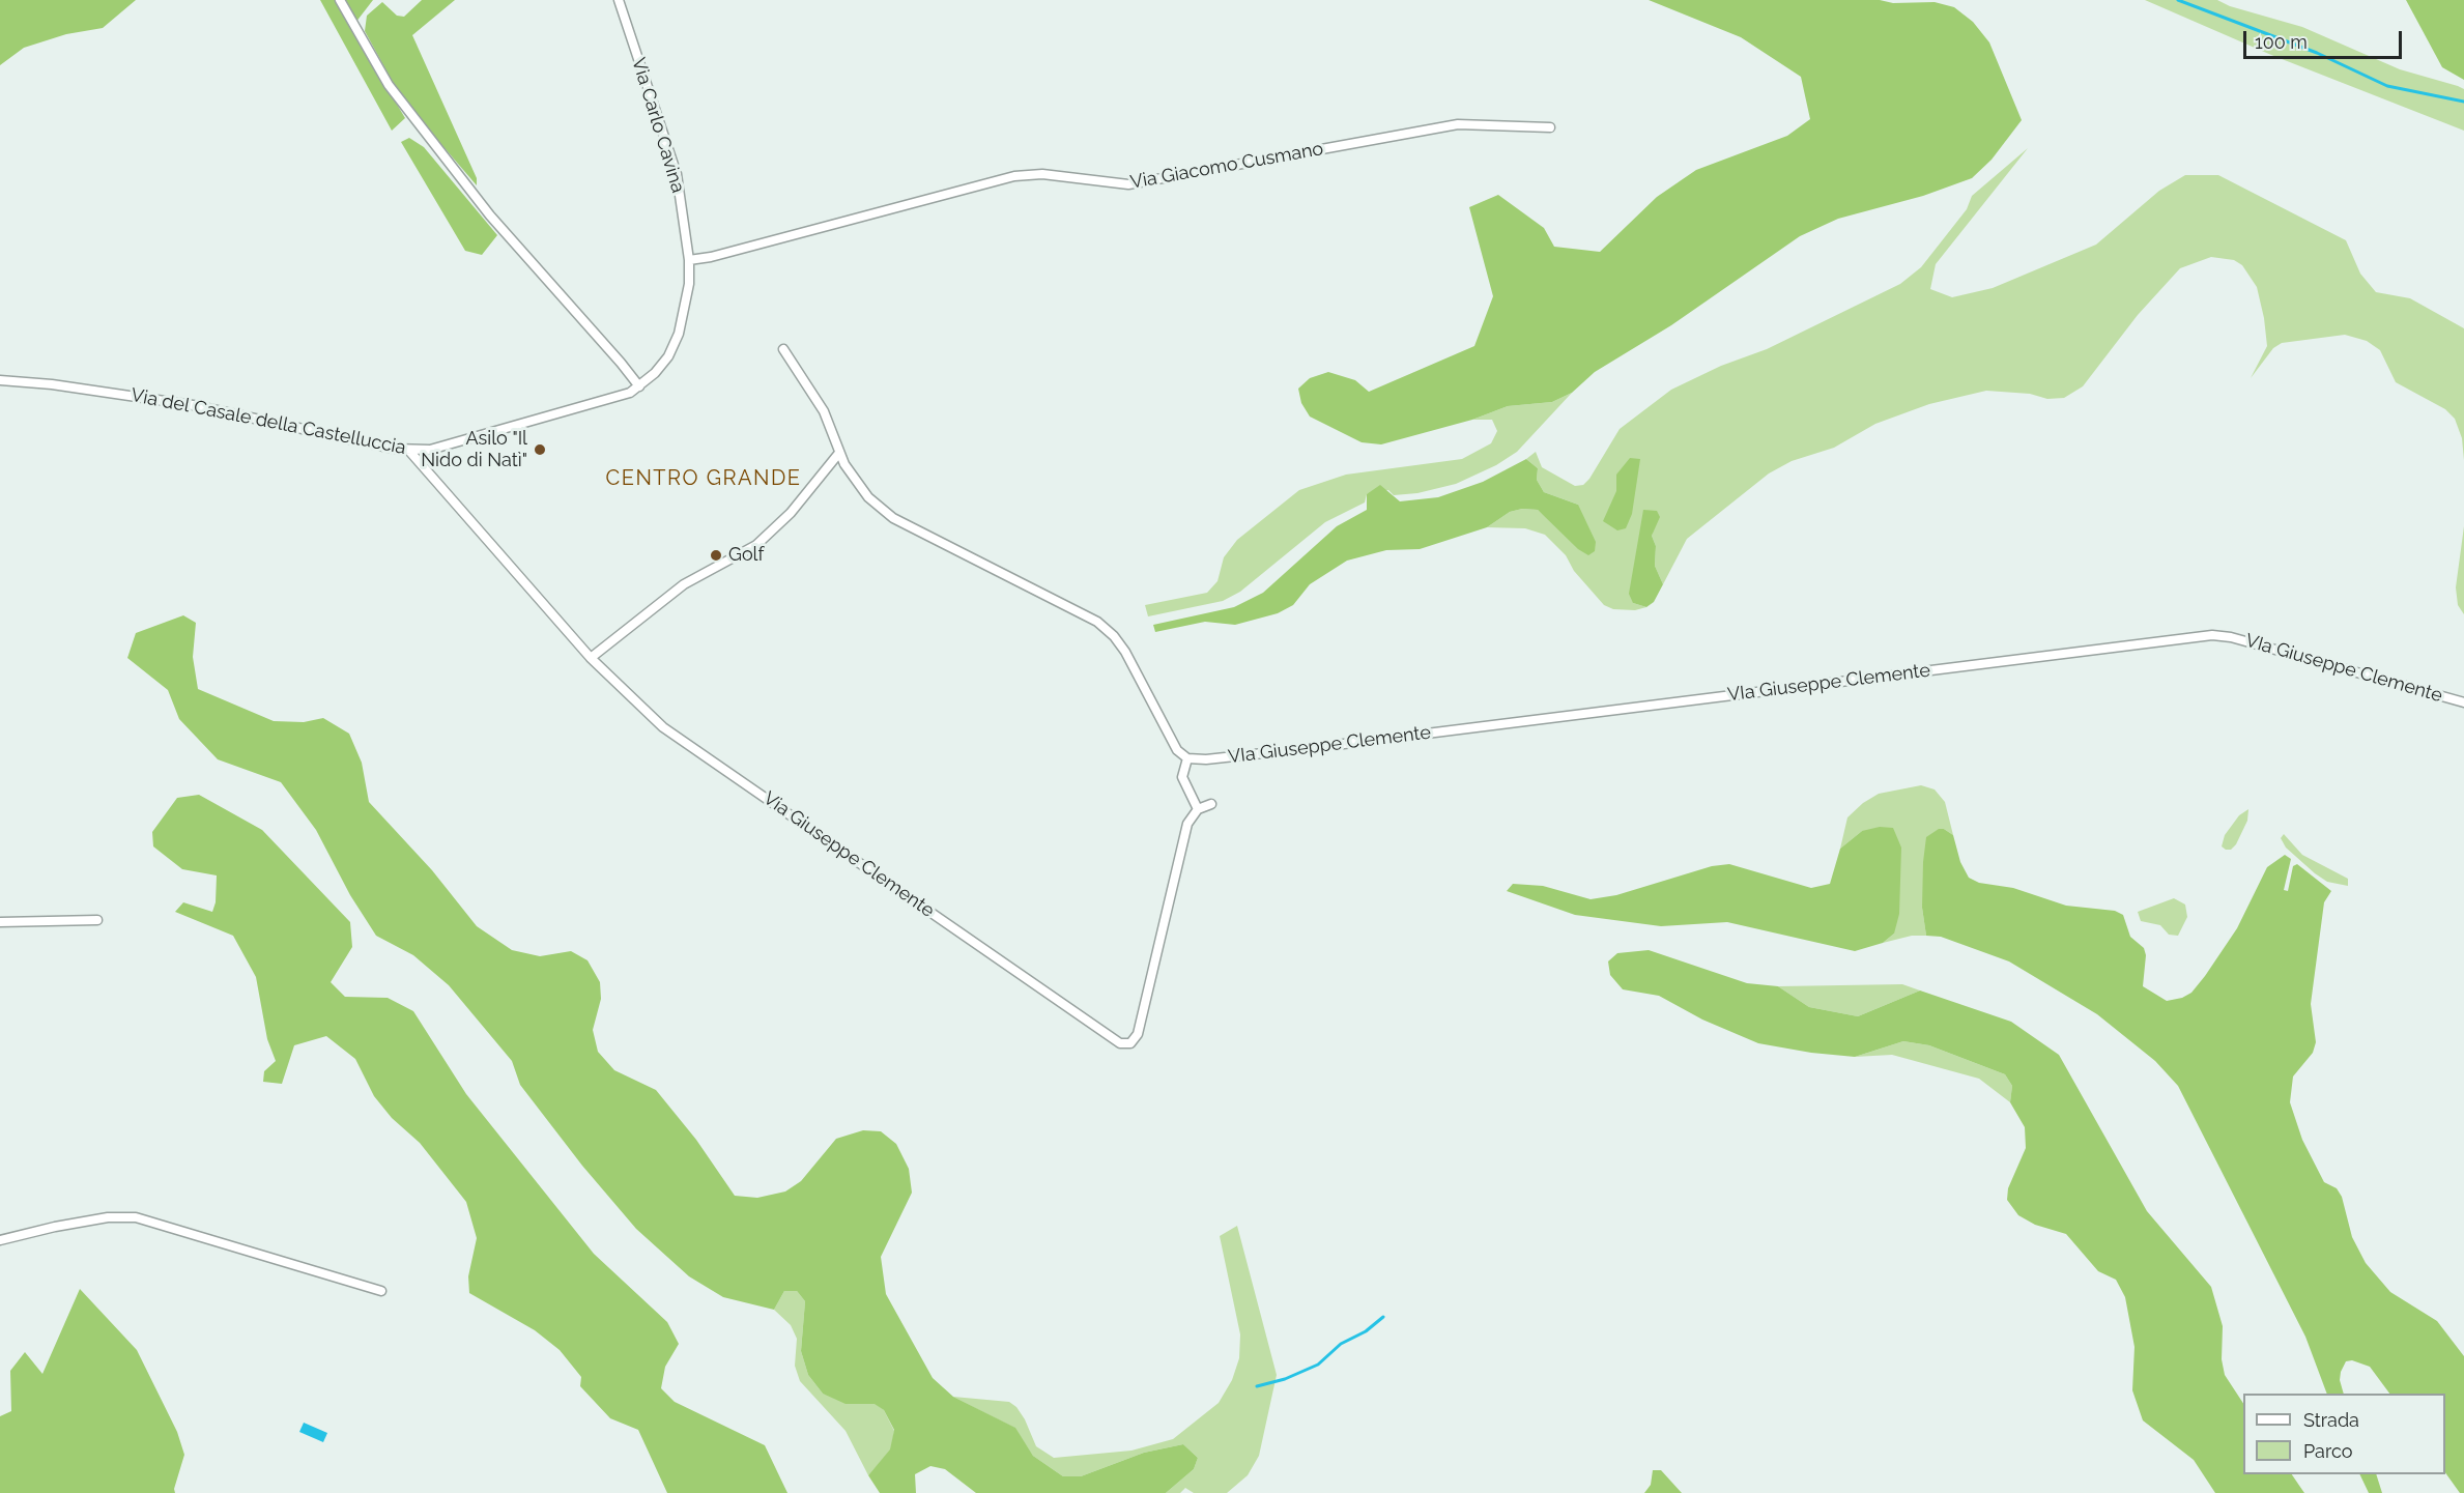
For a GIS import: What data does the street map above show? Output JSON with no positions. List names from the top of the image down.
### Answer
{
  "streets": {
    "street": [
      "Via Carlo Cavina",
      "Via Giacomo Cusmano",
      "Via del Casale della Castelluccia",
      "VIa Giuseppe Clemente",
      "Via Giuseppe Clemente"
    ]
  },
  "crossings": [
    ["Via Carlo Cavina", "Via Giacomo Cusmano"],
    ["Via Carlo Cavina", "Via del Casale della Castelluccia"],
    ["Via del Casale della Castelluccia", "Via Giuseppe Clemente"]
  ],
  "districts": ["CENTRO GRANDE"],
  "places": ["Asilo \"Il Nido di Natì\"", "Golf"],
  "legend": ["Strada", "Parco"],
  "scale_bar": "100 m"
}
